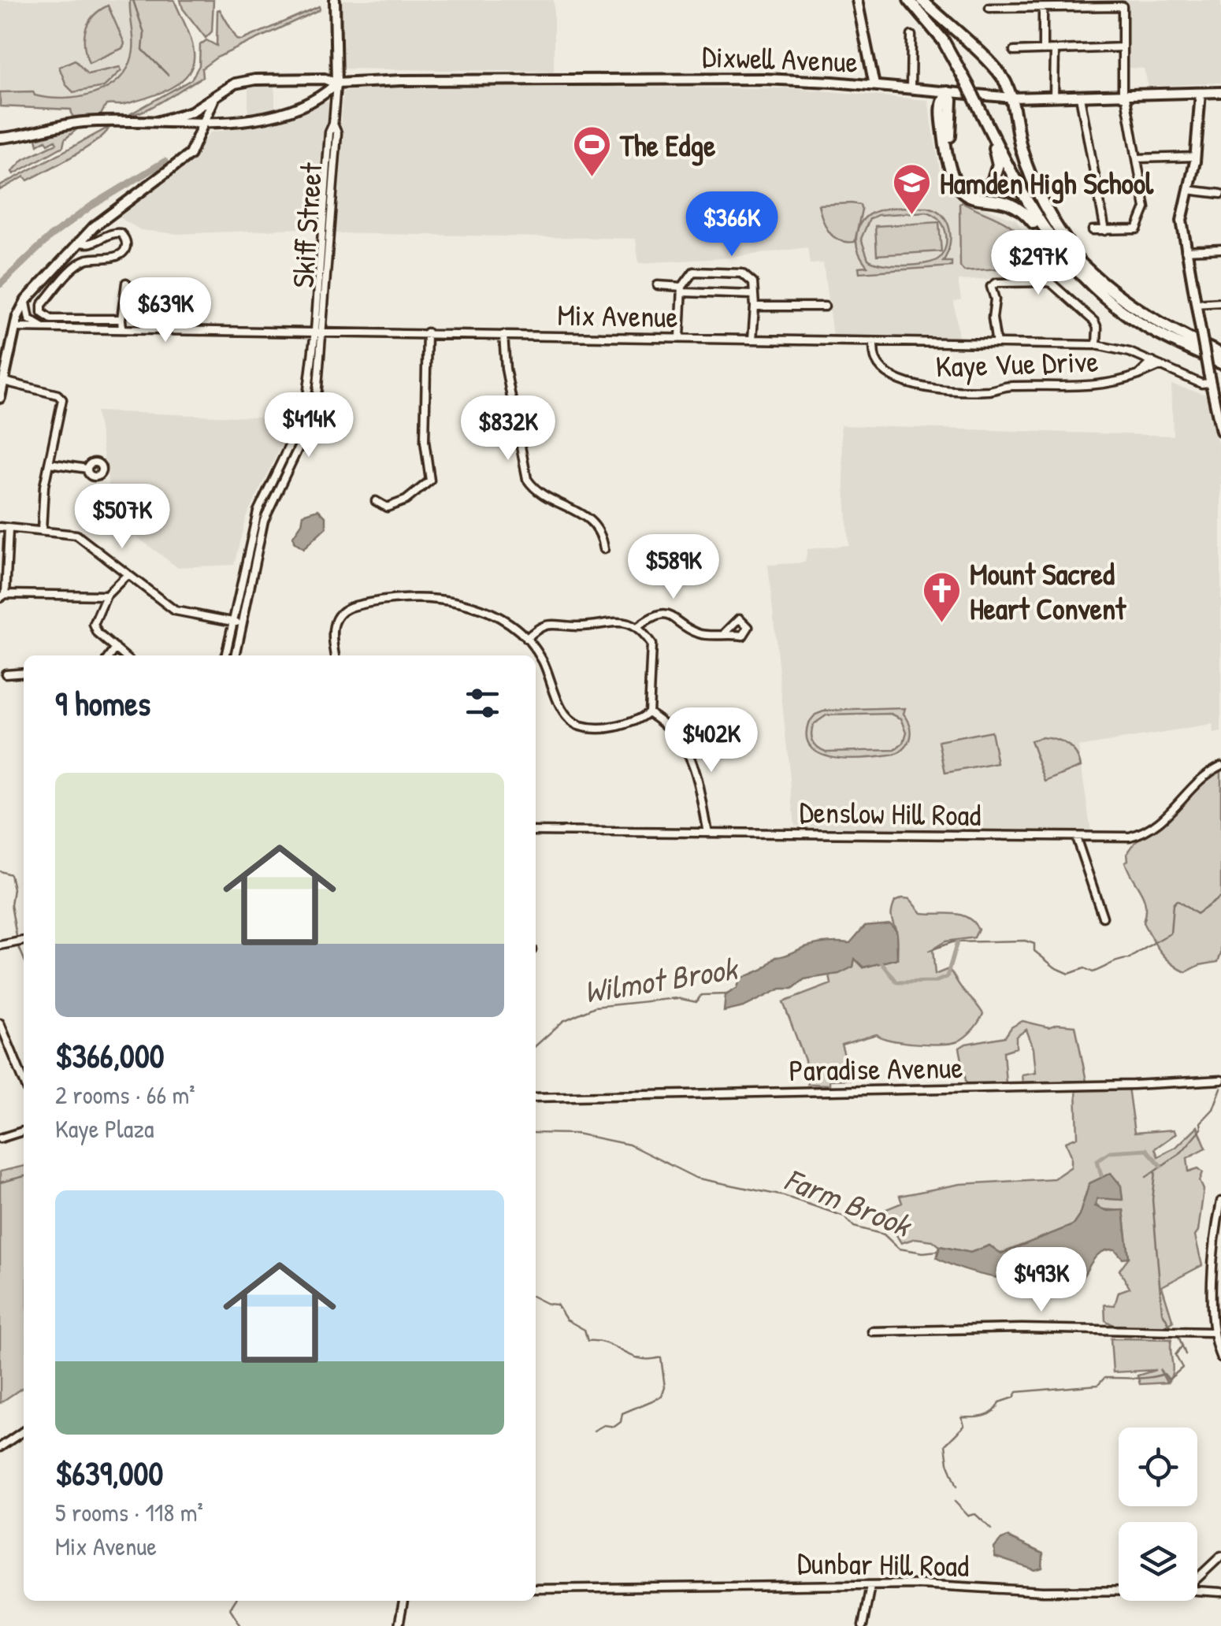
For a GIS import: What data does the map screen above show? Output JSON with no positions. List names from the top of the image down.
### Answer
{
  "streets": {
    "main road": ["Dixwell Avenue", "Skiff Street"],
    "street": [
      "Mix Avenue",
      "Kaye Vue Drive",
      "Denslow Hill Road",
      "Paradise Avenue",
      "Dunbar Hill Road"
    ]
  },
  "crossings": [
    ["Dixwell Avenue", "Skiff Street"],
    ["Skiff Street", "Mix Avenue"],
    ["Mix Avenue", "Kaye Vue Drive"]
  ],
  "water": ["Wilmot Brook", "Farm Brook"],
  "places": {
    "sports": ["The Edge"],
    "school or university": ["Hamden High School"],
    "church": ["Mount Sacred Heart Convent"]
  },
  "page": {
    "price": [
      "$366K",
      "$297K",
      "$639K",
      "$414K",
      "$832K",
      "$507K",
      "$589K",
      "$402K",
      "$493K"
    ],
    "heading": "9 homes",
    "list": [
      {
        "name": "$366,000",
        "note": "2 rooms · 66 m² · Kaye Plaza"
      },
      {
        "name": "$639,000",
        "note": "5 rooms · 118 m² · Mix Avenue"
      }
    ]
  }
}
